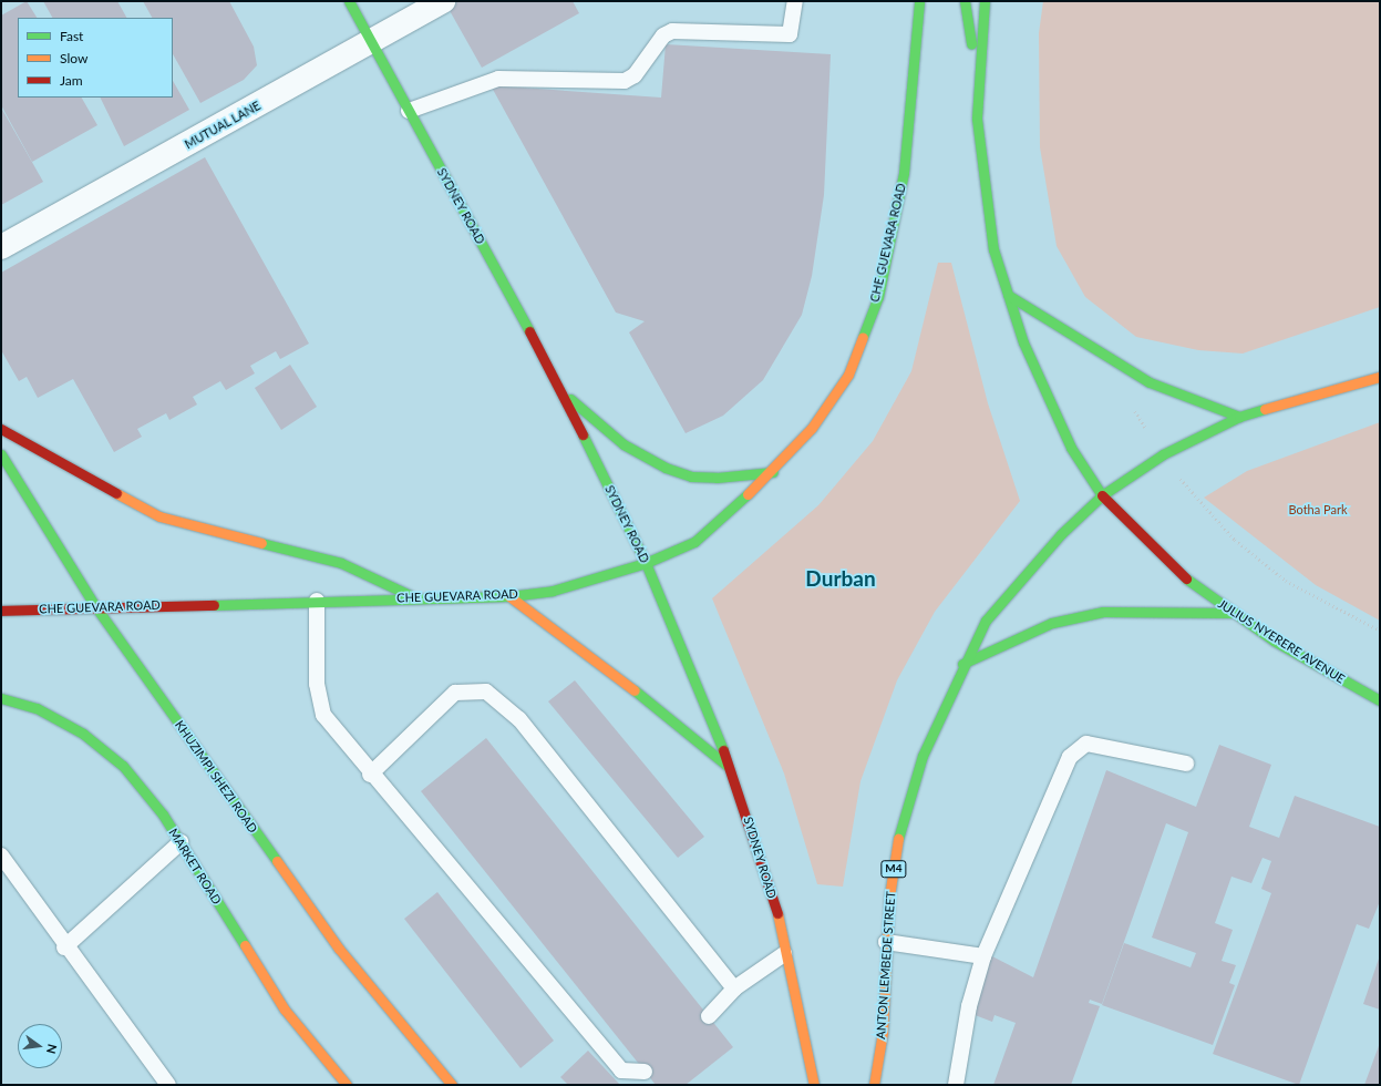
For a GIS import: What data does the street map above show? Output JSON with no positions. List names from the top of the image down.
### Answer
{
  "streets": {
    "main road": [
      "SYDNEY ROAD",
      "CHE GUEVARA ROAD",
      "JULIUS NYERERE AVENUE",
      "KHUZIMPI SHEZI ROAD",
      "MARKET ROAD",
      "M4",
      "ANTON LEMBEDE STREET"
    ],
    "street": ["MUTUAL LANE"]
  },
  "crossings": [
    ["MUTUAL LANE", "SYDNEY ROAD"],
    ["SYDNEY ROAD", "CHE GUEVARA ROAD"],
    ["CHE GUEVARA ROAD", "KHUZIMPI SHEZI ROAD"],
    ["JULIUS NYERERE AVENUE", "ANTON LEMBEDE STREET"]
  ],
  "districts": ["Durban"],
  "parks": ["Botha Park"],
  "legend": ["Fast", "Slow", "Jam"],
  "north": "right"
}
